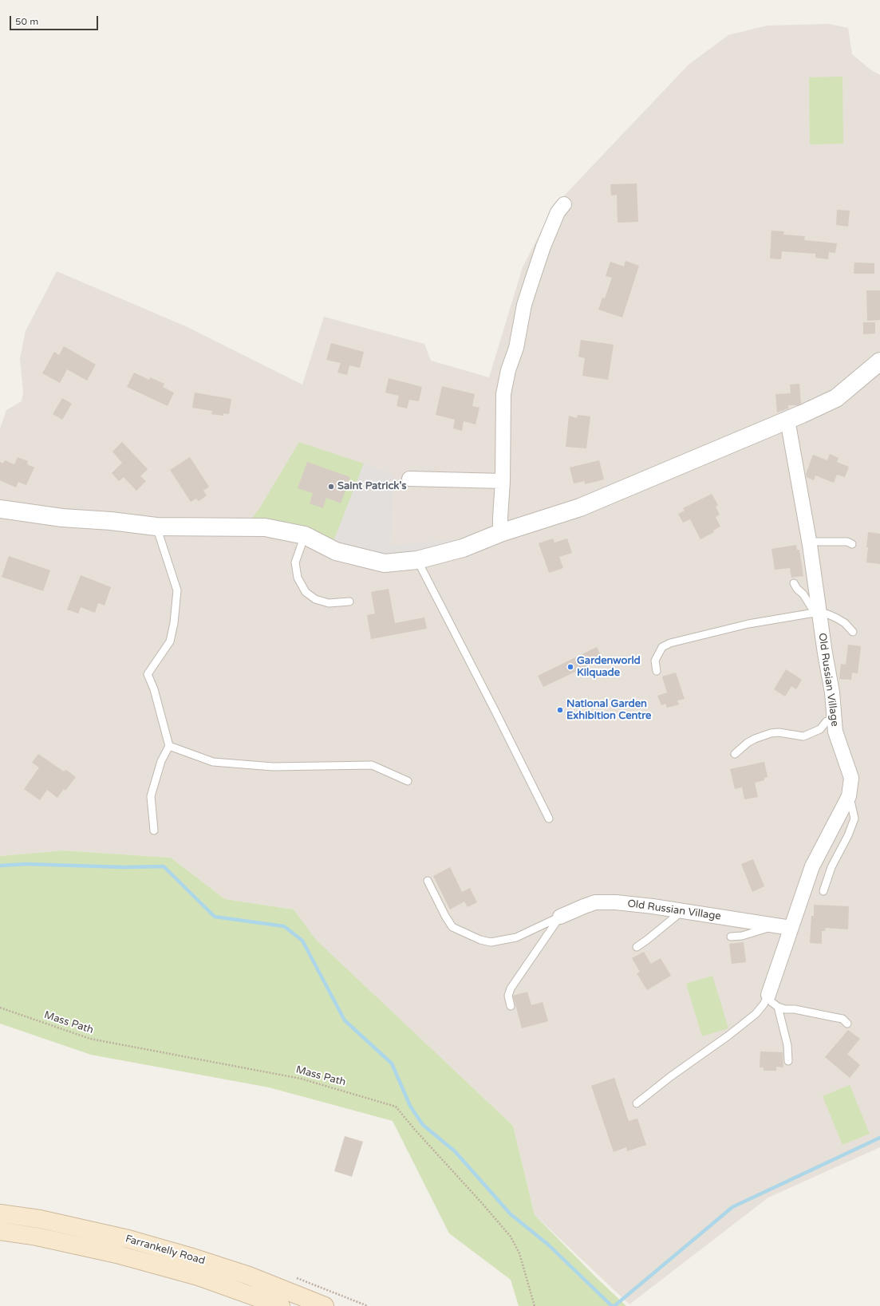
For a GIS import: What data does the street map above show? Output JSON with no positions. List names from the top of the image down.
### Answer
{
  "streets": {
    "main road": ["Farrankelly Road"],
    "street": ["Old Russian Village"],
    "path": ["Mass Path"]
  },
  "places": ["Saint Patrick's", "Gardenworld Kilquade", "National Garden Exhibition Centre"],
  "scale_bar": "50 m"
}
